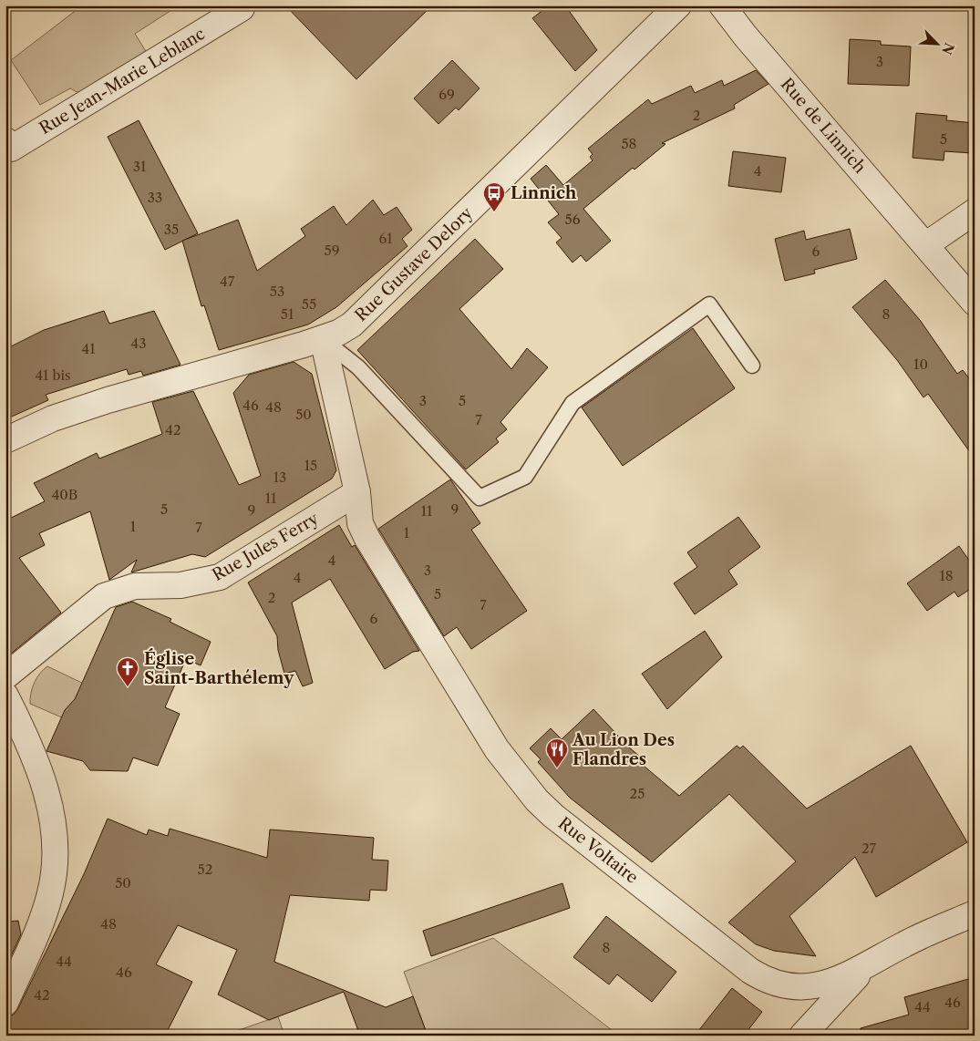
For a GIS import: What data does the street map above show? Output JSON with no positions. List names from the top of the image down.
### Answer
{
  "streets": {
    "street": [
      "Rue Jean-Marie Leblanc",
      "Rue de Linnich",
      "Rue Gustave Delory",
      "Rue Jules Ferry",
      "Rue Voltaire"
    ]
  },
  "crossings": [
    ["Rue Gustave Delory", "Rue Voltaire"],
    ["Rue Jules Ferry", "Rue Voltaire"]
  ],
  "places": {
    "bus stop": ["Linnich"],
    "church": ["Église Saint-Barthélemy"],
    "restaurant": ["Au Lion Des Flandres"]
  },
  "house_numbers": [
    "3",
    "69",
    "2",
    "5",
    "58",
    "31",
    "4",
    "33",
    "56",
    "35",
    "61",
    "59",
    "6",
    "47",
    "53",
    "55",
    "51",
    "8",
    "43",
    "41",
    "10",
    "41 bis",
    "3",
    "5",
    "46",
    "48",
    "50",
    "7",
    "42",
    "15",
    "13",
    "40B",
    "11",
    "5",
    "9",
    "9",
    "11",
    "1",
    "7",
    "1",
    "4",
    "3",
    "18",
    "4",
    "5",
    "2",
    "7",
    "6",
    "25",
    "27",
    "52",
    "50",
    "48",
    "8",
    "44",
    "46",
    "42",
    "46",
    "44"
  ],
  "north": "bottom right"
}
